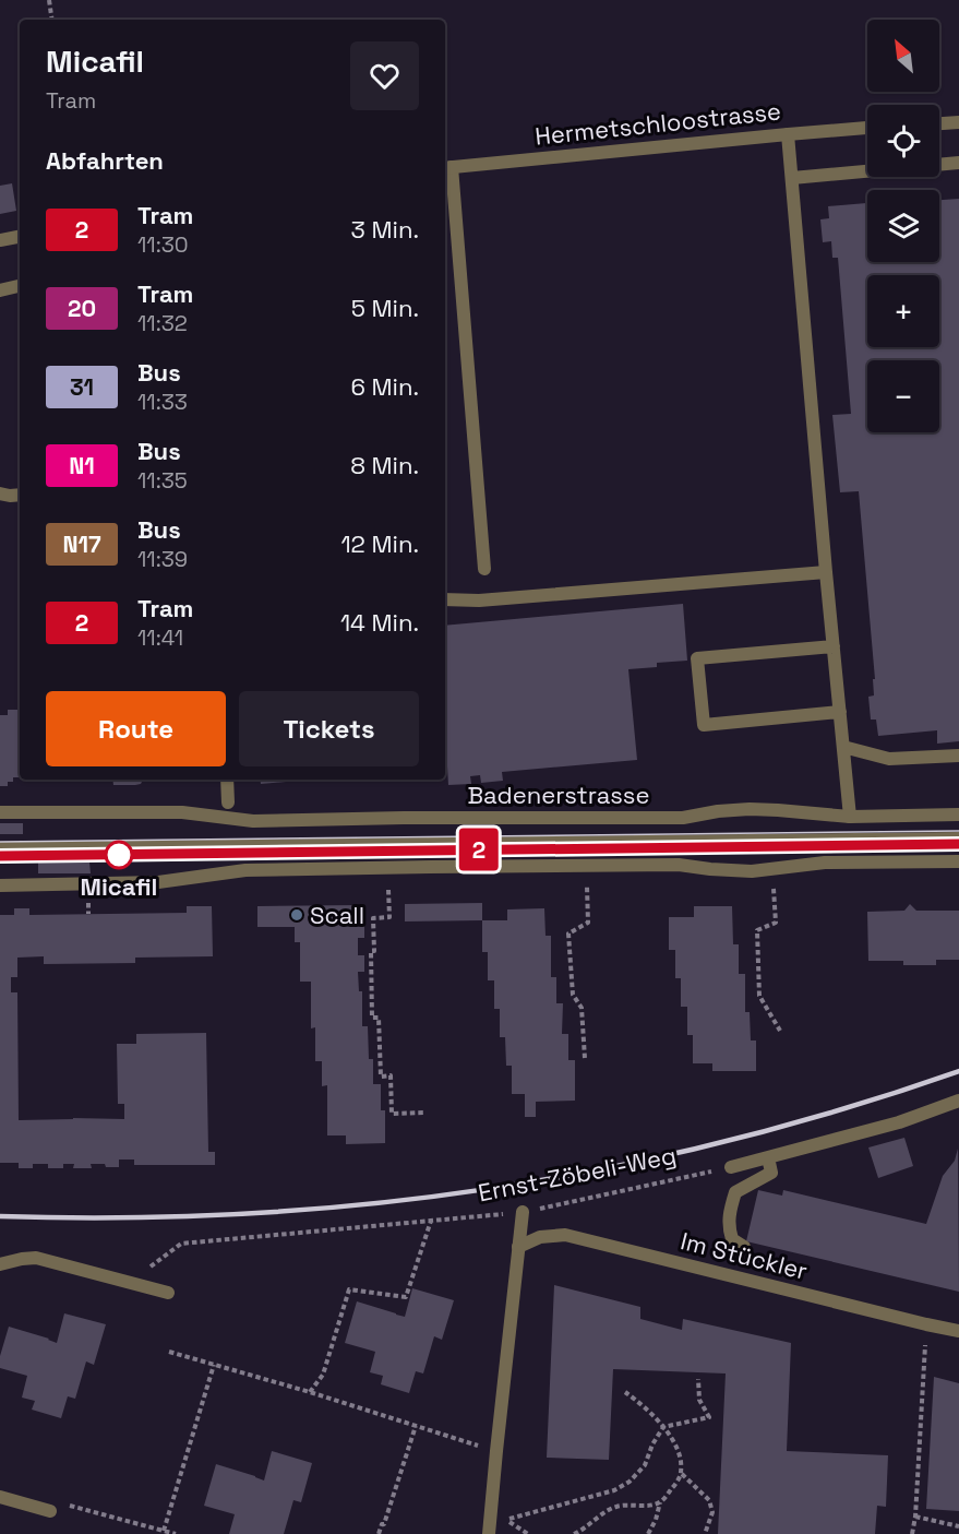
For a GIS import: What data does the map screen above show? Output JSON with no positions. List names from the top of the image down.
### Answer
{
  "streets": {
    "street": ["Hermetschloostrasse", "Badenerstrasse", "Im Stückler"],
    "path": ["Ernst-Zöbeli-Weg"]
  },
  "places": ["Micafil", "Scall"],
  "lines": ["tram line 2"],
  "north": "top left",
  "page": {
    "on_map": "2",
    "map_buttons": ["+", "−"],
    "heading": [
      ["Micafil", "Tram"],
      "Abfahrten"
    ],
    "list": [
      {
        "mark": "2",
        "name": "Tram",
        "note": "11:30",
        "value": "3 Min."
      },
      {
        "mark": "20",
        "name": "Tram",
        "note": "11:32",
        "value": "5 Min."
      },
      {
        "mark": "31",
        "name": "Bus",
        "note": "11:33",
        "value": "6 Min."
      },
      {
        "mark": "N1",
        "name": "Bus",
        "note": "11:35",
        "value": "8 Min."
      },
      {
        "mark": "N17",
        "name": "Bus",
        "note": "11:39",
        "value": "12 Min."
      },
      {
        "mark": "2",
        "name": "Tram",
        "note": "11:41",
        "value": "14 Min."
      }
    ],
    "buttons": ["Route", "Tickets"]
  }
}
